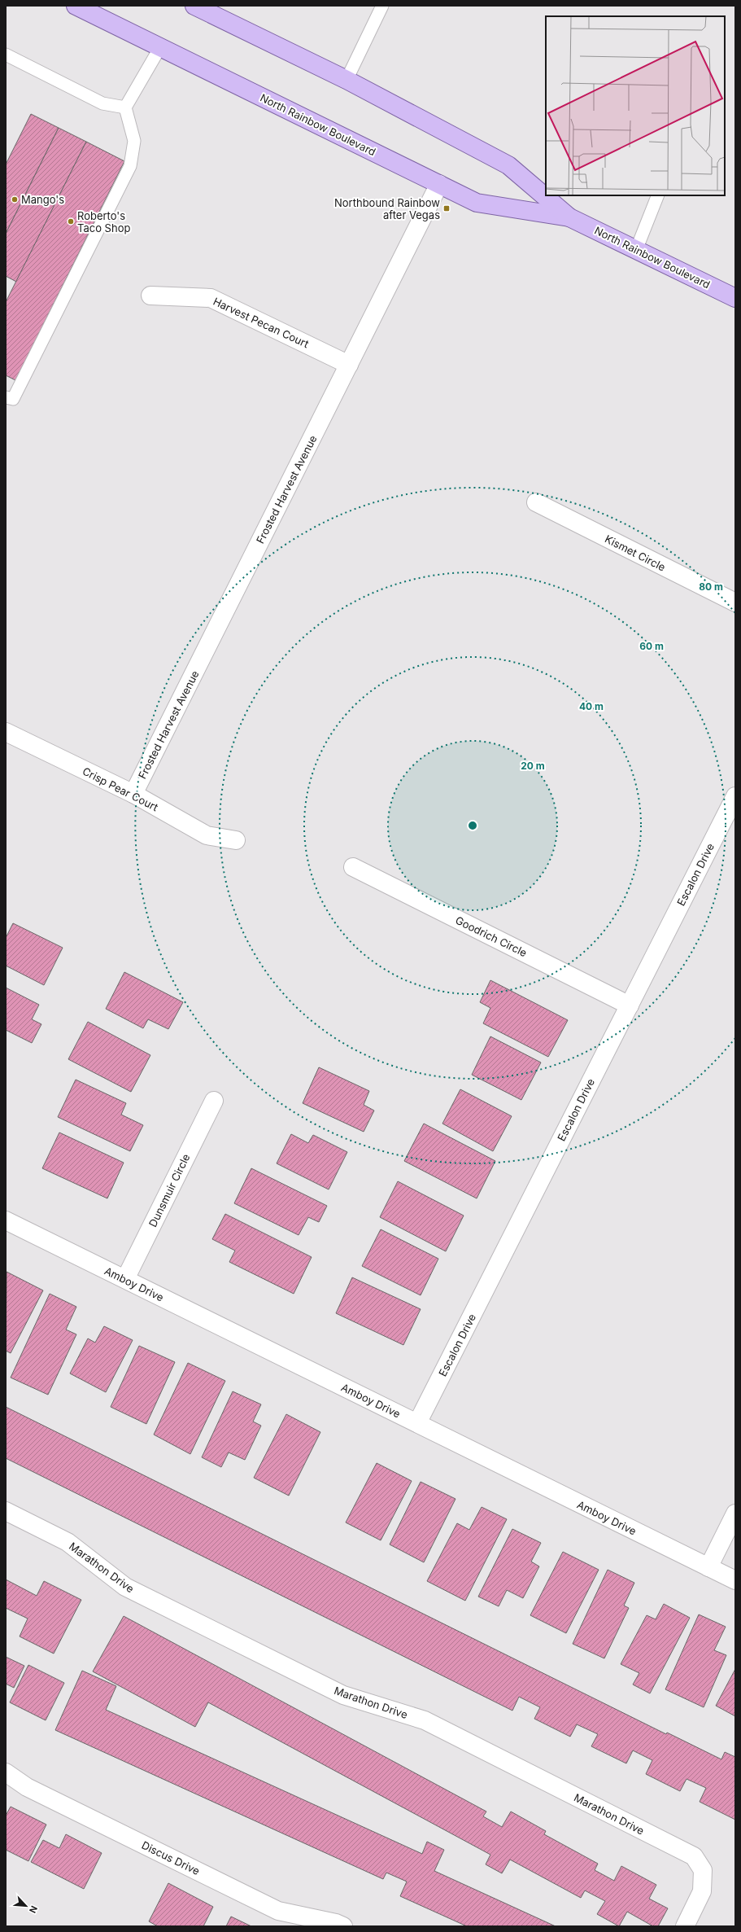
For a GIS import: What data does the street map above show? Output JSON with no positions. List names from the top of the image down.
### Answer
{
  "streets": {
    "main road": ["North Rainbow Boulevard"],
    "street": [
      "Harvest Pecan Court",
      "Frosted Harvest Avenue",
      "Kismet Circle",
      "Crisp Pear Court",
      "Escalon Drive",
      "Goodrich Circle",
      "Dunsmuir Circle",
      "Amboy Drive",
      "Marathon Drive",
      "Discus Drive"
    ]
  },
  "crossings": [
    ["North Rainbow Boulevard", "Frosted Harvest Avenue"],
    ["Harvest Pecan Court", "Frosted Harvest Avenue"],
    ["Frosted Harvest Avenue", "Crisp Pear Court"],
    ["Escalon Drive", "Goodrich Circle"],
    ["Escalon Drive", "Amboy Drive"],
    ["Dunsmuir Circle", "Amboy Drive"]
  ],
  "places": {
    "other": ["Mango's", "Roberto's Taco Shop"],
    "transit": ["Northbound Rainbow after Vegas"]
  },
  "north": "bottom right",
  "rings": [
    "80 m",
    "60 m",
    "40 m",
    "20 m"
  ]
}
